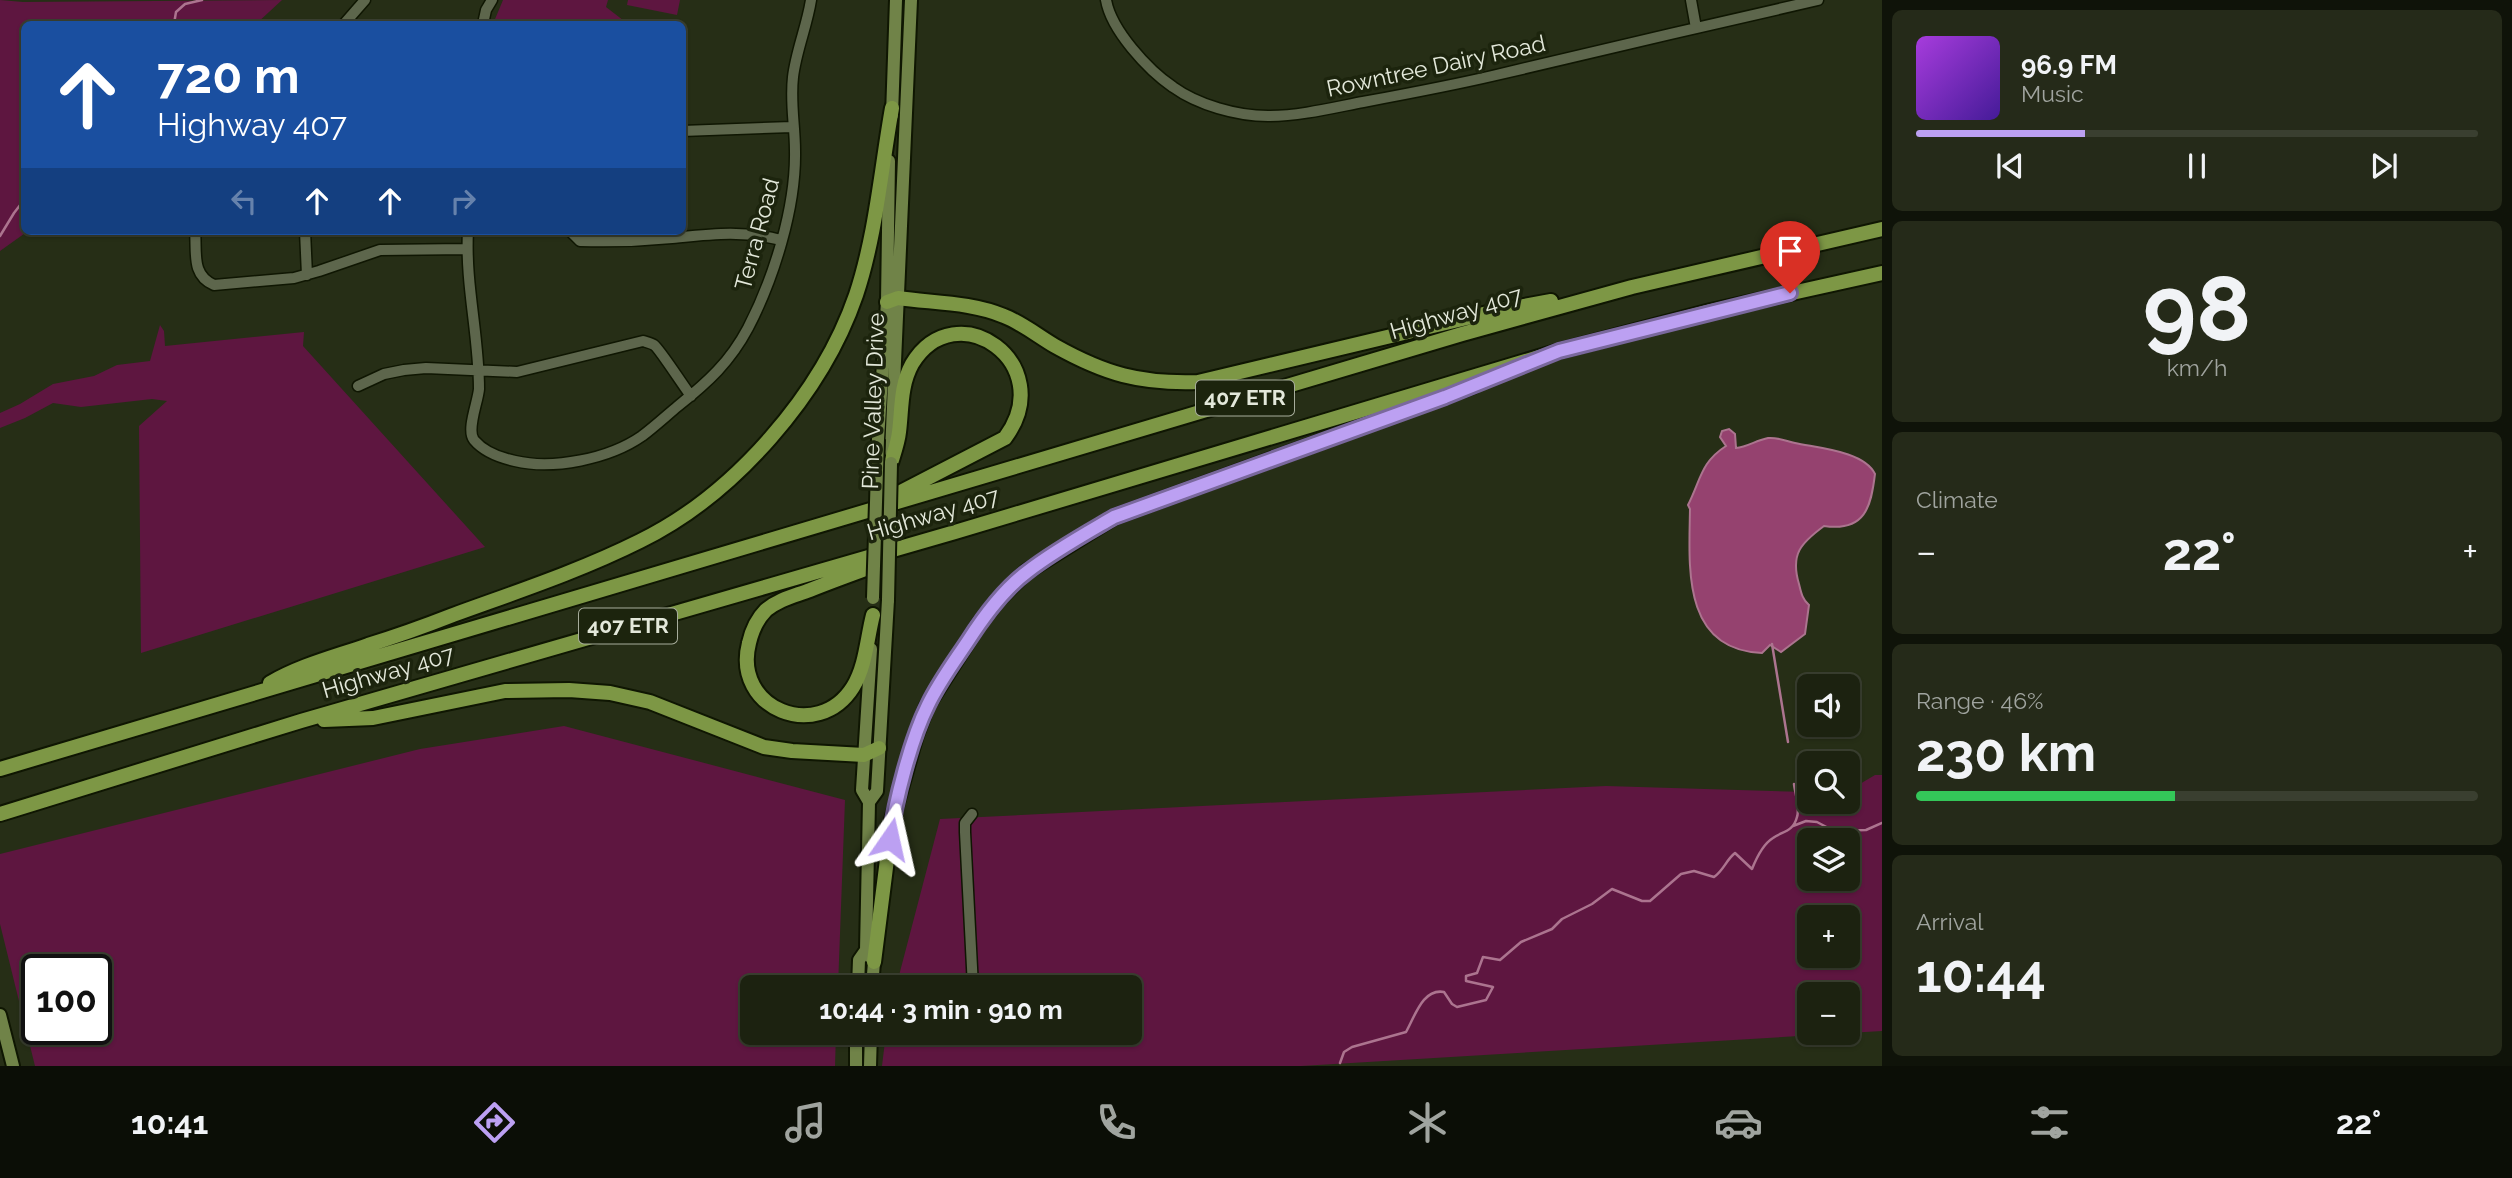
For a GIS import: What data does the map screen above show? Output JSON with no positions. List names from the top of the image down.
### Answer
{
  "streets": {
    "highway": ["Highway 407", "407 ETR"],
    "main road": ["Pine Valley Drive"],
    "street": ["Rowntree Dairy Road", "Terra Road"]
  },
  "page": {
    "turn": ["720 m", "Highway 407"],
    "song": ["96.9 FM", "Music"],
    "tile": [
      ["98", "km/h"],
      "Climate",
      ["Range · 46%", "230 km"],
      ["Arrival", "10:44"]
    ],
    "heat": ["−", "22°", "+"],
    "map_buttons": ["+", "−"],
    "limit": "100",
    "trip": "10:44 · 3 min · 910 m",
    "tabs": ["10:41", "22°"]
  }
}
